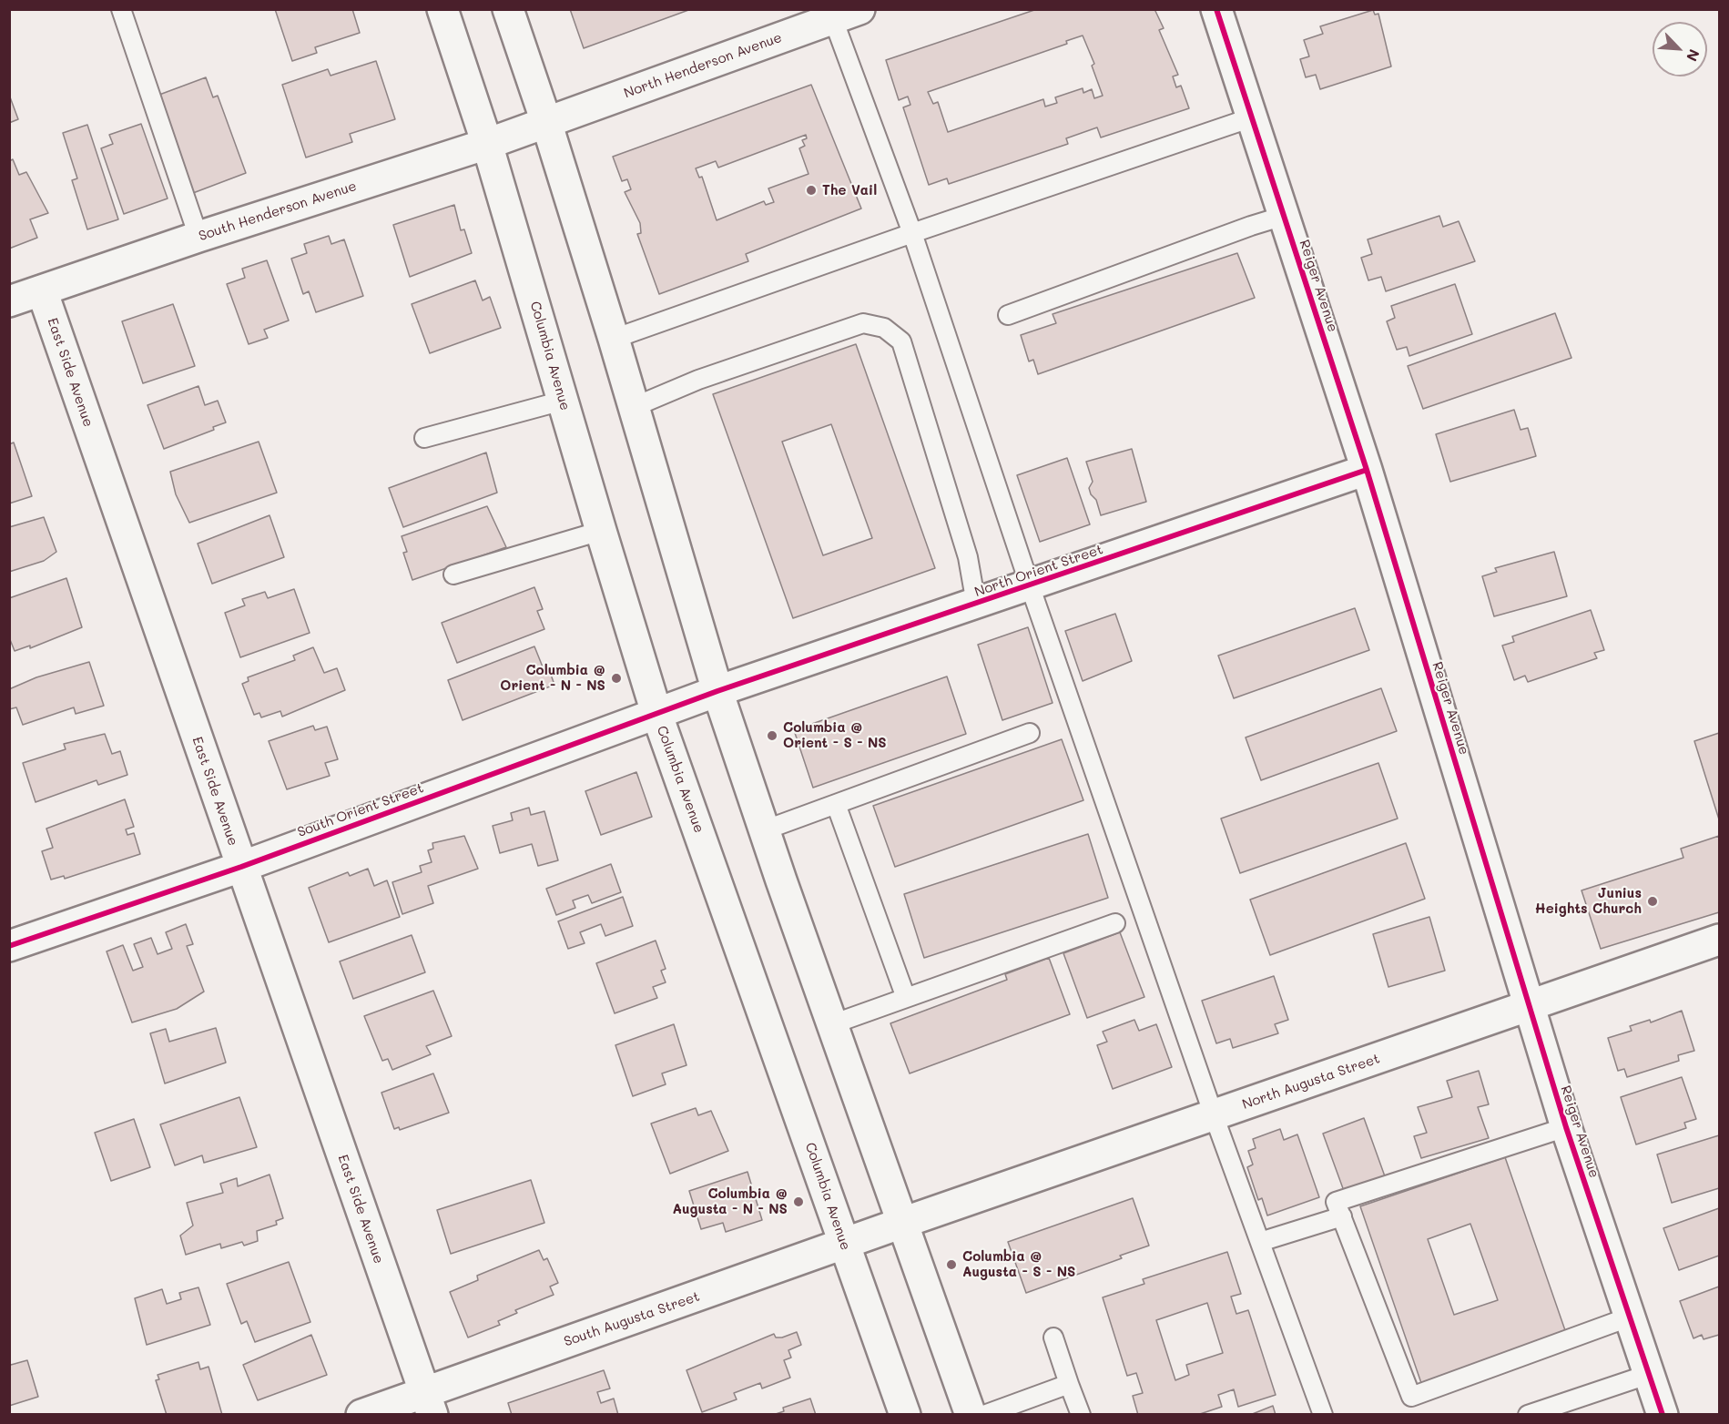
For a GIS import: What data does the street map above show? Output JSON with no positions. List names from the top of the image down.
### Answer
{
  "streets": {
    "street": [
      "North Henderson Avenue",
      "South Henderson Avenue",
      "Reiger Avenue",
      "Columbia Avenue",
      "East Side Avenue",
      "North Orient Street",
      "South Orient Street",
      "North Augusta Street",
      "South Augusta Street"
    ]
  },
  "crossings": [
    ["North Henderson Avenue", "South Henderson Avenue"],
    ["South Henderson Avenue", "Columbia Avenue"],
    ["South Henderson Avenue", "East Side Avenue"],
    ["Reiger Avenue", "North Orient Street"],
    ["Reiger Avenue", "North Augusta Street"],
    ["Columbia Avenue", "South Orient Street"],
    ["Columbia Avenue", "South Augusta Street"],
    ["East Side Avenue", "South Orient Street"],
    ["East Side Avenue", "South Augusta Street"],
    ["North Orient Street", "South Orient Street"],
    ["North Augusta Street", "South Augusta Street"]
  ],
  "places": [
    "The Vail",
    "Columbia @ Orient - N - NS",
    "Columbia @ Orient - S - NS",
    "Junius Heights Church",
    "Columbia @ Augusta - N - NS",
    "Columbia @ Augusta - S - NS"
  ],
  "north": "bottom right"
}
